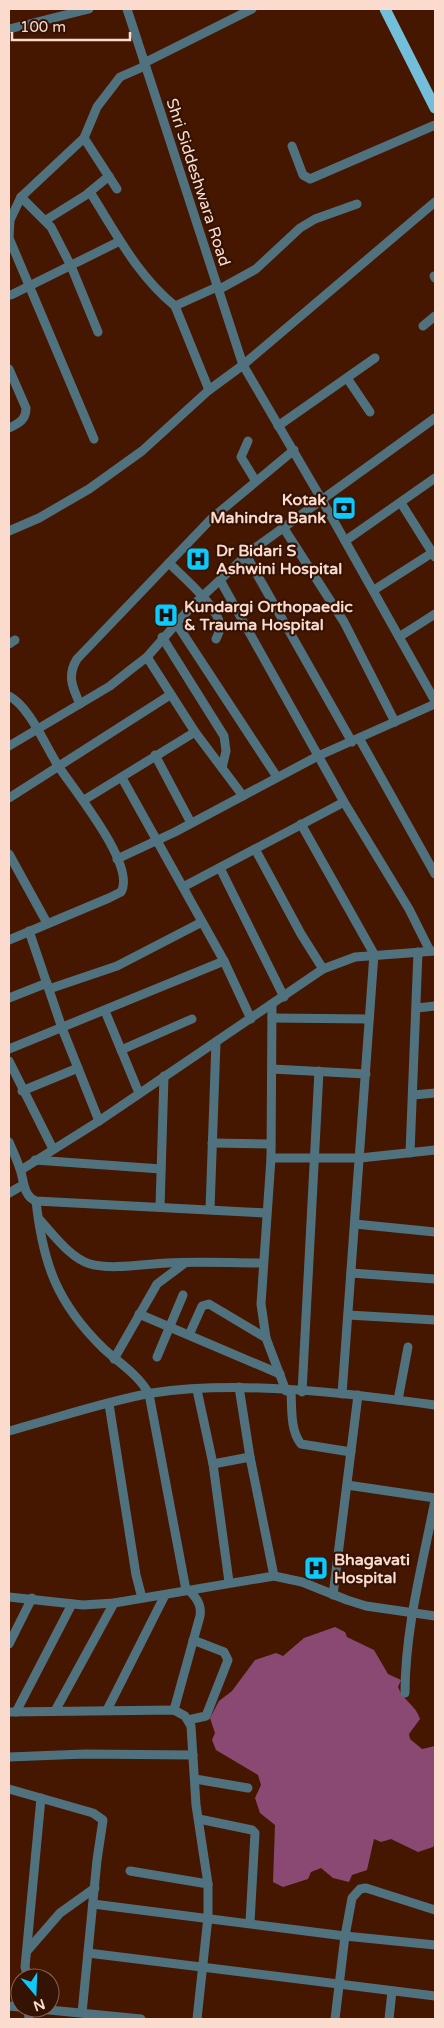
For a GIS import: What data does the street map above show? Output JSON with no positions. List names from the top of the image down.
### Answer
{
  "streets": {
    "street": ["Shri Siddeshwara Road"]
  },
  "places": {
    "bank": ["Kotak Mahindra Bank"],
    "hospital": ["Dr Bidari S Ashwini Hospital", "Kundargi Orthopaedic & Trauma Hospital", "Bhagavati Hospital"]
  },
  "scale_bar": "100 m",
  "north": "bottom"
}
